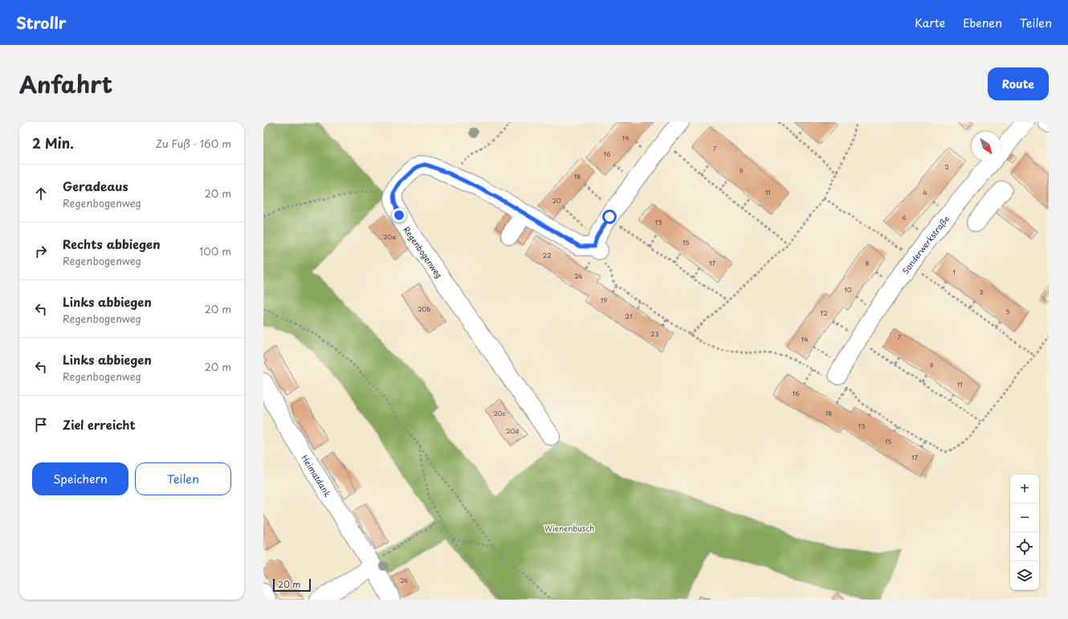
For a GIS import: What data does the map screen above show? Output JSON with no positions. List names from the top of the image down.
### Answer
{
  "streets": {
    "street": ["Sonderwerkstraße", "Regenbogenweg", "Heimatdank"]
  },
  "parks": ["Wienenbusch"],
  "house_numbers": [
    "14",
    "7",
    "16",
    "2",
    "9",
    "18",
    "11",
    "4",
    "20",
    "6",
    "13",
    "20a",
    "15",
    "22",
    "17",
    "8",
    "1",
    "24",
    "10",
    "3",
    "19",
    "20b",
    "5",
    "12",
    "21",
    "23",
    "7",
    "14",
    "9",
    "11",
    "16",
    "20c",
    "18",
    "13",
    "20d",
    "15",
    "17",
    "24"
  ],
  "scale_bar": "20 m",
  "north": "bottom right",
  "page": {
    "header": "Strollr",
    "nav": ["Karte", "Ebenen", "Teilen"],
    "title": "Anfahrt",
    "buttons": [
      "Route",
      ["Speichern", "Teilen"]
    ],
    "heading": ["2 Min.", "Zu Fuß · 160 m"],
    "list": [
      ["Geradeaus", "Regenbogenweg", "20 m"],
      ["Rechts abbiegen", "Regenbogenweg", "100 m"],
      ["Links abbiegen", "Regenbogenweg", "20 m"],
      ["Links abbiegen", "Regenbogenweg", "20 m"],
      "Ziel erreicht"
    ],
    "map_buttons": ["+", "−"],
    "scale": "20 m"
  }
}
